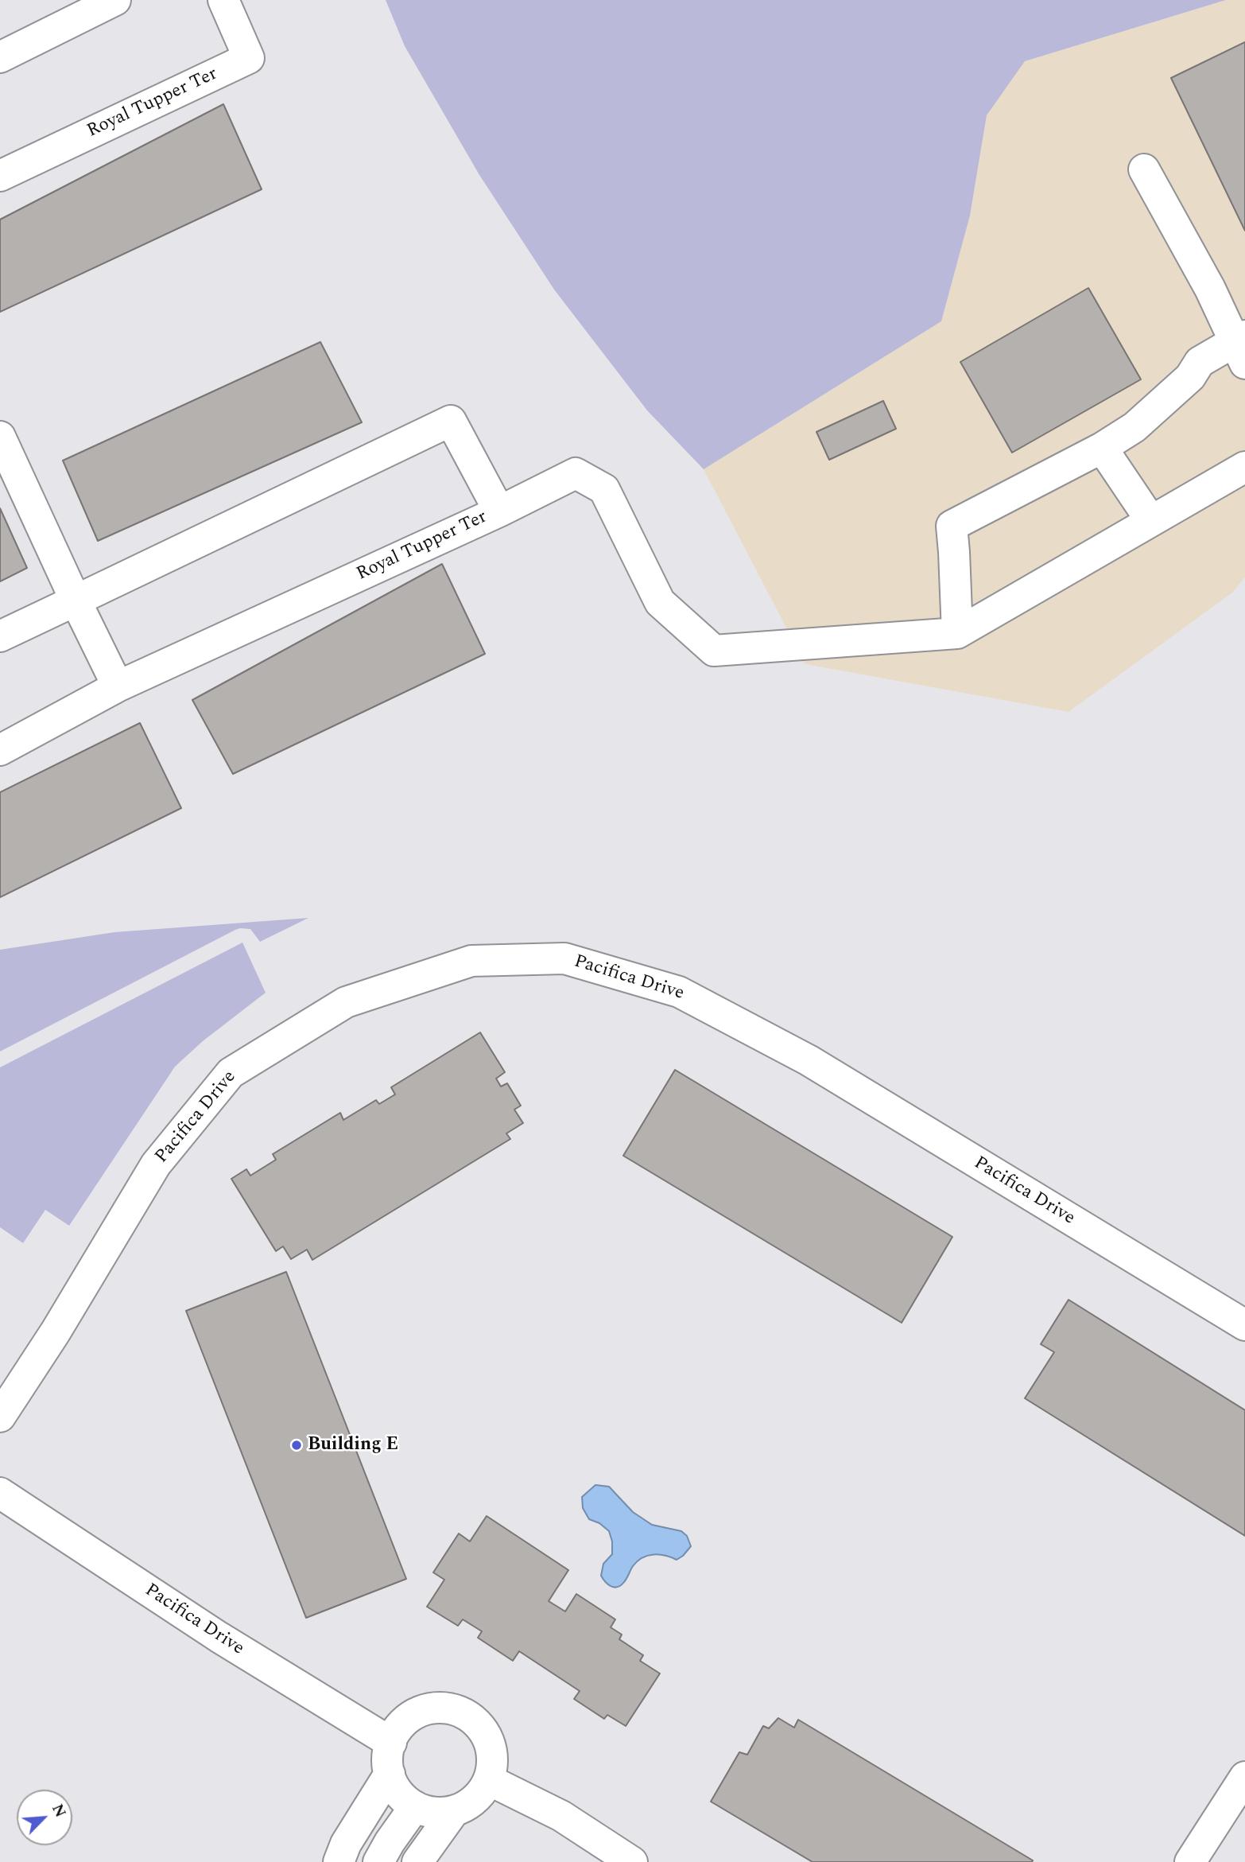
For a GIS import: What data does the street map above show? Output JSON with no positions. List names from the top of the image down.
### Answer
{
  "streets": {
    "street": ["Royal Tupper Ter", "Pacifica Drive"]
  },
  "places": ["Building E"],
  "north": "top right"
}
